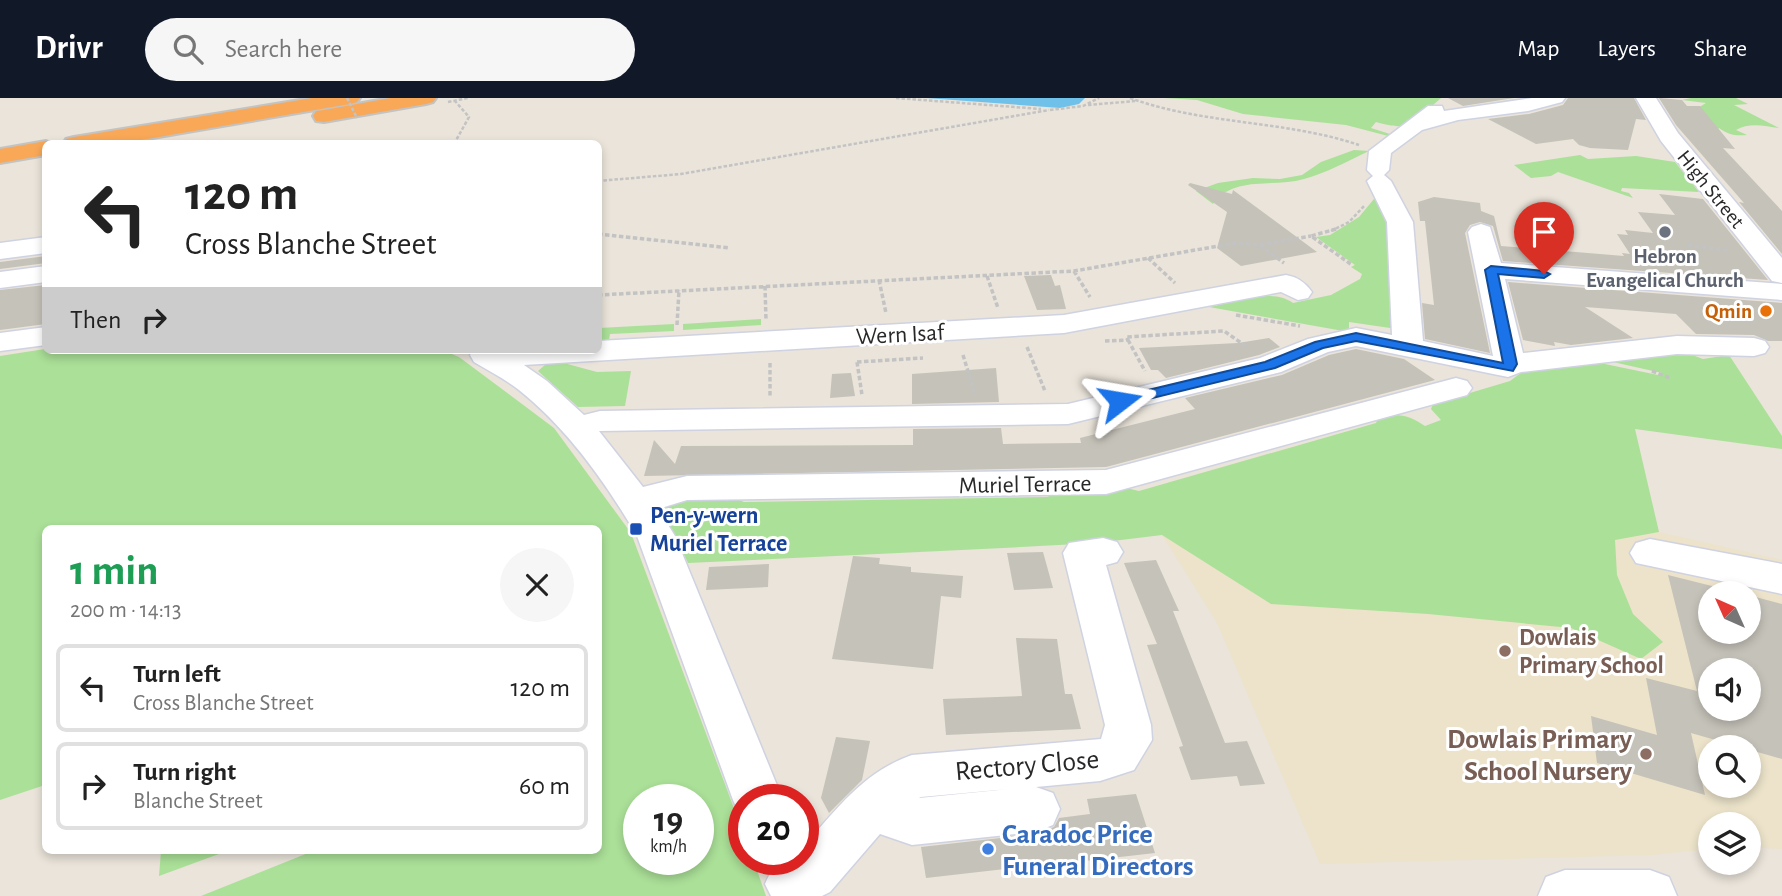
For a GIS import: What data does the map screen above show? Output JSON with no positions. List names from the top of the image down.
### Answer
{
  "streets": {
    "street": [
      "High Street",
      "Wern Isaf",
      "Muriel Terrace",
      "Rectory Close"
    ]
  },
  "places": {
    "other": [
      "Hebron Evangelical Church",
      "Qmin",
      "Dowlais Primary School",
      "Dowlais Primary School Nursery",
      "Caradoc Price Funeral Directors"
    ],
    "transit": ["Pen-y-wern Muriel Terrace"]
  },
  "north": "top left",
  "page": {
    "header": "Drivr",
    "search": "Search here",
    "nav": ["Map", "Layers", "Share"],
    "turn": ["120 m", "Cross Blanche Street"],
    "then": "Then",
    "heading": ["1 min", "200 m · 14:13"],
    "list": [
      {
        "name": "Turn left",
        "note": "Cross Blanche Street",
        "value": "120 m"
      },
      {
        "name": "Turn right",
        "note": "Blanche Street",
        "value": "60 m"
      }
    ],
    "speed": "19 km/h",
    "limit": "20"
  }
}
